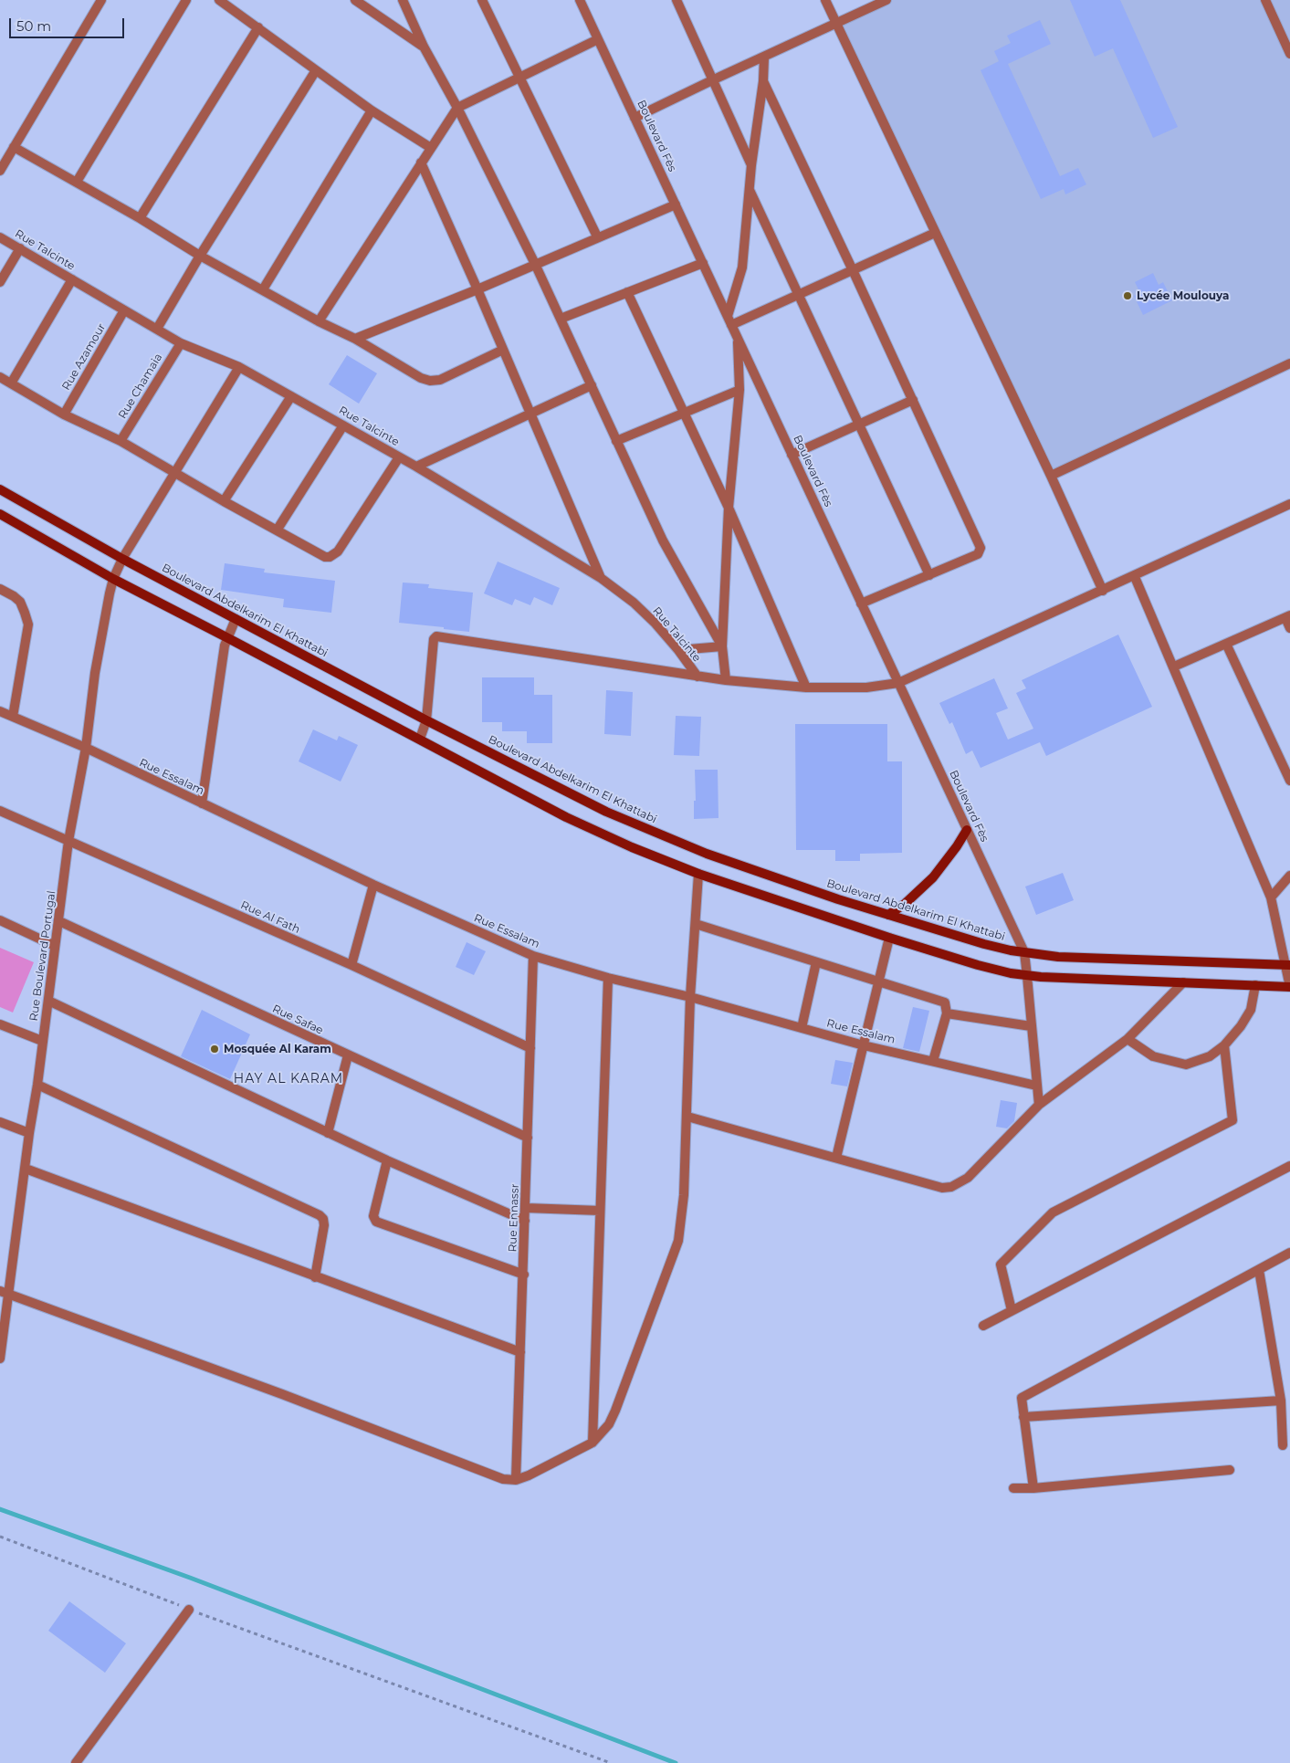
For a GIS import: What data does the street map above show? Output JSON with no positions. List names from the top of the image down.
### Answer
{
  "streets": {
    "street": [
      "Boulevard Fès",
      "Rue Talcinte",
      "Rue Azamour",
      "Rue Chamaia",
      "Boulevard Abdelkarim El Khattabi",
      "Rue Essalam",
      "Rue Al Fath",
      "Rue Boulevard Portugal",
      "Rue Safae",
      "Rue Ennassr"
    ]
  },
  "crossings": [
    ["Boulevard Fès", "Boulevard Abdelkarim El Khattabi"],
    ["Boulevard Fès", "Rue Essalam"],
    ["Rue Talcinte", "Rue Azamour"],
    ["Rue Talcinte", "Rue Chamaia"],
    ["Rue Talcinte", "Rue Boulevard Portugal"],
    ["Boulevard Abdelkarim El Khattabi", "Rue Boulevard Portugal"],
    ["Rue Essalam", "Rue Boulevard Portugal"],
    ["Rue Essalam", "Rue Ennassr"],
    ["Rue Al Fath", "Rue Boulevard Portugal"],
    ["Rue Al Fath", "Rue Ennassr"],
    ["Rue Boulevard Portugal", "Rue Safae"],
    ["Rue Safae", "Rue Ennassr"]
  ],
  "districts": ["HAY AL KARAM"],
  "places": ["Lycée Moulouya", "Mosquée Al Karam"],
  "scale_bar": "50 m"
}
